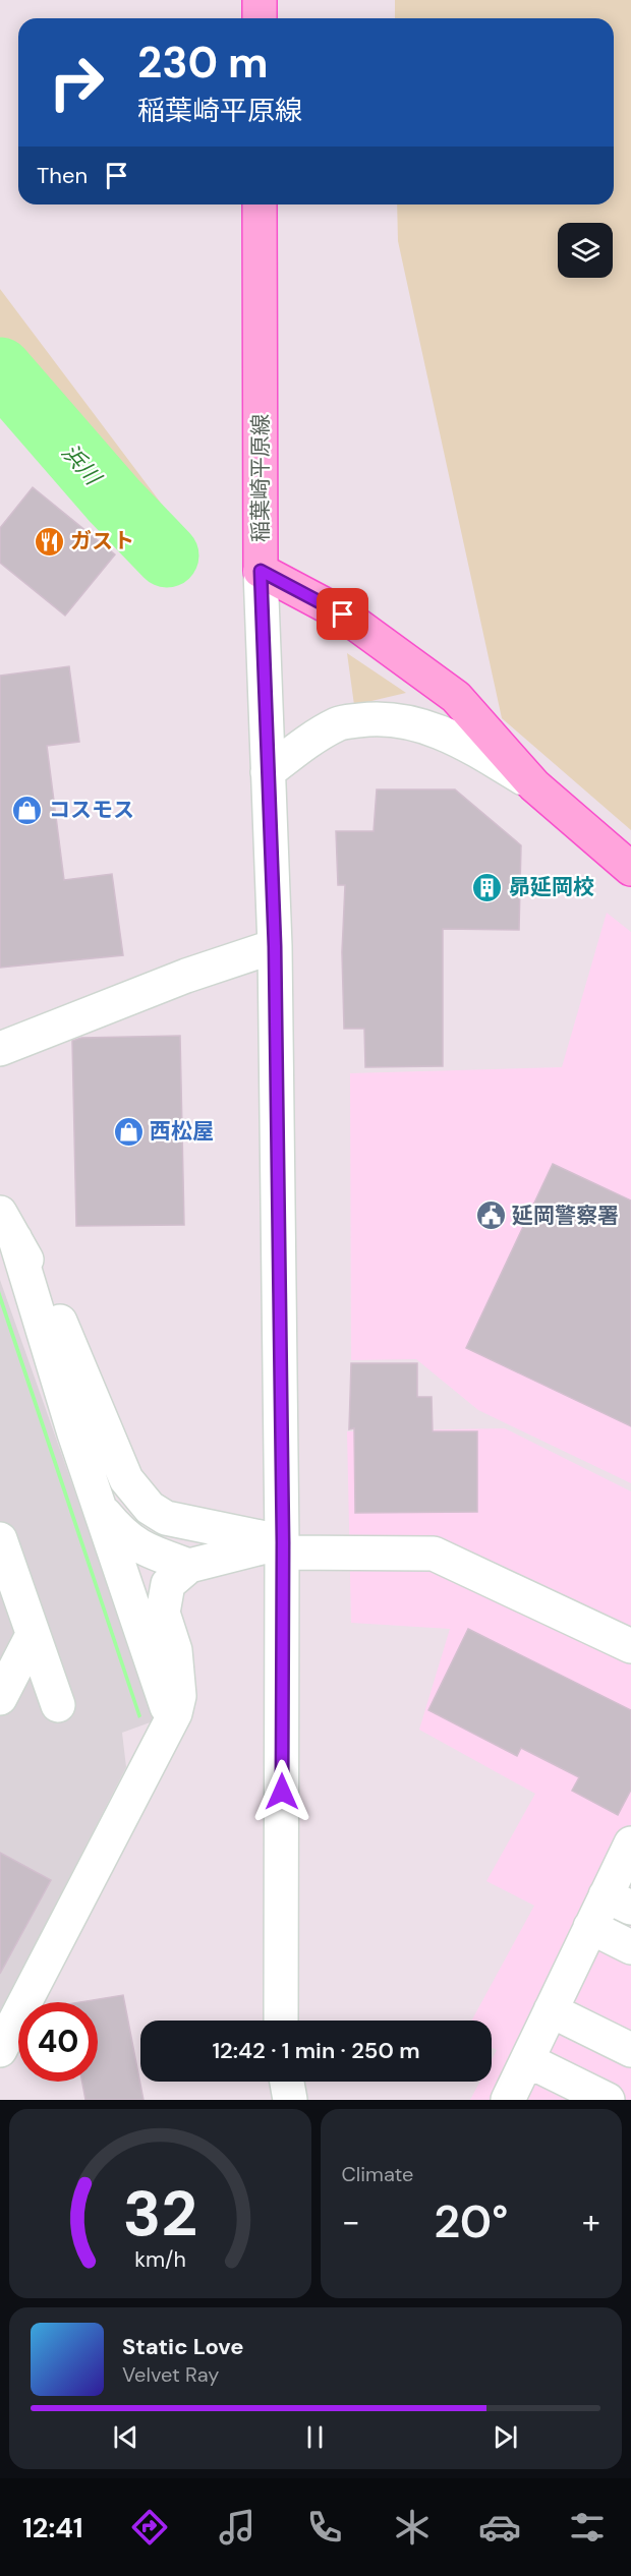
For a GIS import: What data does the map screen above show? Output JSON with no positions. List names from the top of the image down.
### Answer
{
  "streets": {
    "main road": ["稲葉崎平原線"]
  },
  "water": ["浜川"],
  "places": {
    "restaurant": ["ガスト"],
    "shop": ["コスモス", "西松屋"],
    "building": ["昴延岡校"],
    "public building": ["延岡警察署"]
  },
  "page": {
    "turn": ["230 m", "稲葉崎平原線"],
    "then": "Then",
    "limit": "40",
    "trip": "12:42 · 1 min · 250 m",
    "tile": "Climate",
    "heat": ["−", "20°", "+"],
    "song": ["Static Love", "Velvet Ray"],
    "tabs": "12:41",
    "gauge": ["32", "km/h"]
  }
}
